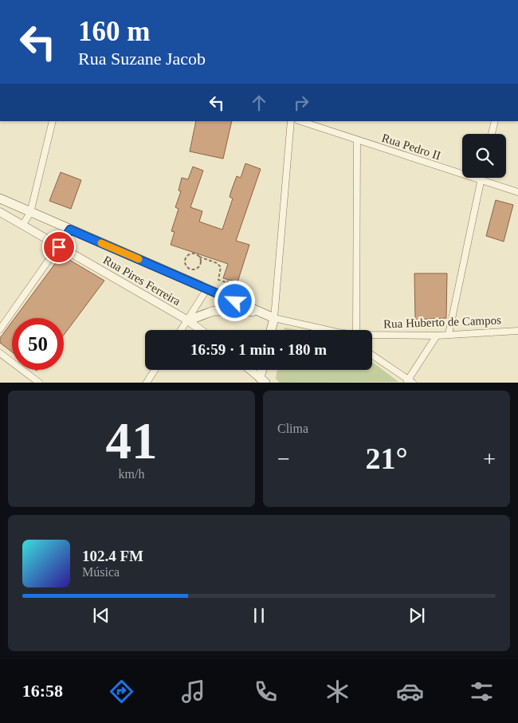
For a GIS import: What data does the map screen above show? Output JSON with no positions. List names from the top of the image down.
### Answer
{
  "streets": {
    "street": ["Rua Pedro II", "Rua Pires Ferreira", "Rua Huberto de Campos"]
  },
  "page": {
    "turn": ["160 m", "Rua Suzane Jacob"],
    "limit": "50",
    "trip": "16:59 · 1 min · 180 m",
    "tile": [
      ["41", "km/h"],
      "Clima"
    ],
    "heat": ["−", "21°", "+"],
    "song": ["102.4 FM", "Música"],
    "tabs": "16:58"
  }
}
